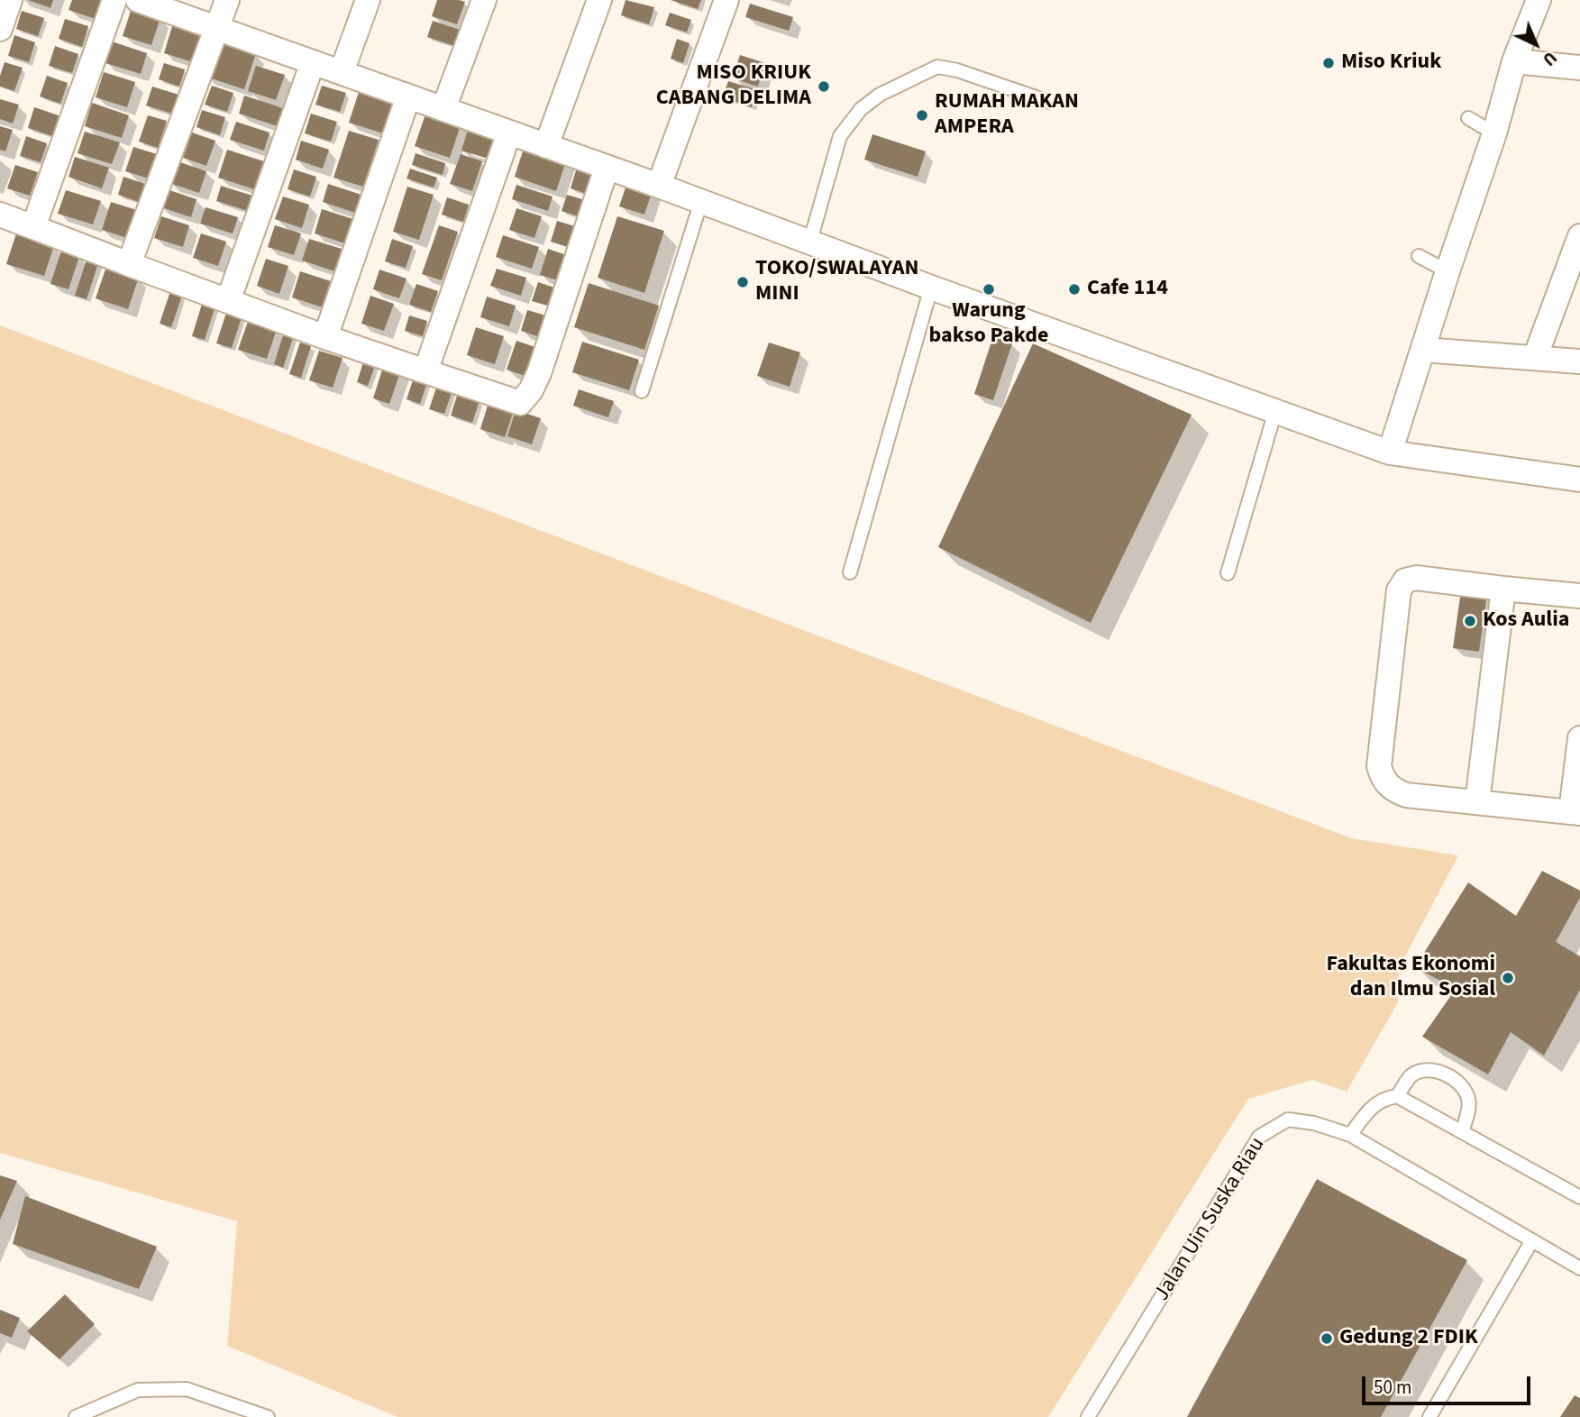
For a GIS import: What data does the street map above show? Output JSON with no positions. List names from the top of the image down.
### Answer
{
  "streets": {
    "lane": ["Jalan Uin Suska Riau"]
  },
  "places": [
    "Miso Kriuk",
    "MISO KRIUK CABANG DELIMA",
    "RUMAH MAKAN AMPERA",
    "TOKO/SWALAYAN MINI",
    "Warung bakso Pakde",
    "Cafe 114",
    "Kos Aulia",
    "Fakultas Ekonomi dan Ilmu Sosial",
    "Gedung 2 FDIK"
  ],
  "scale_bar": "50 m",
  "north": "bottom right"
}
